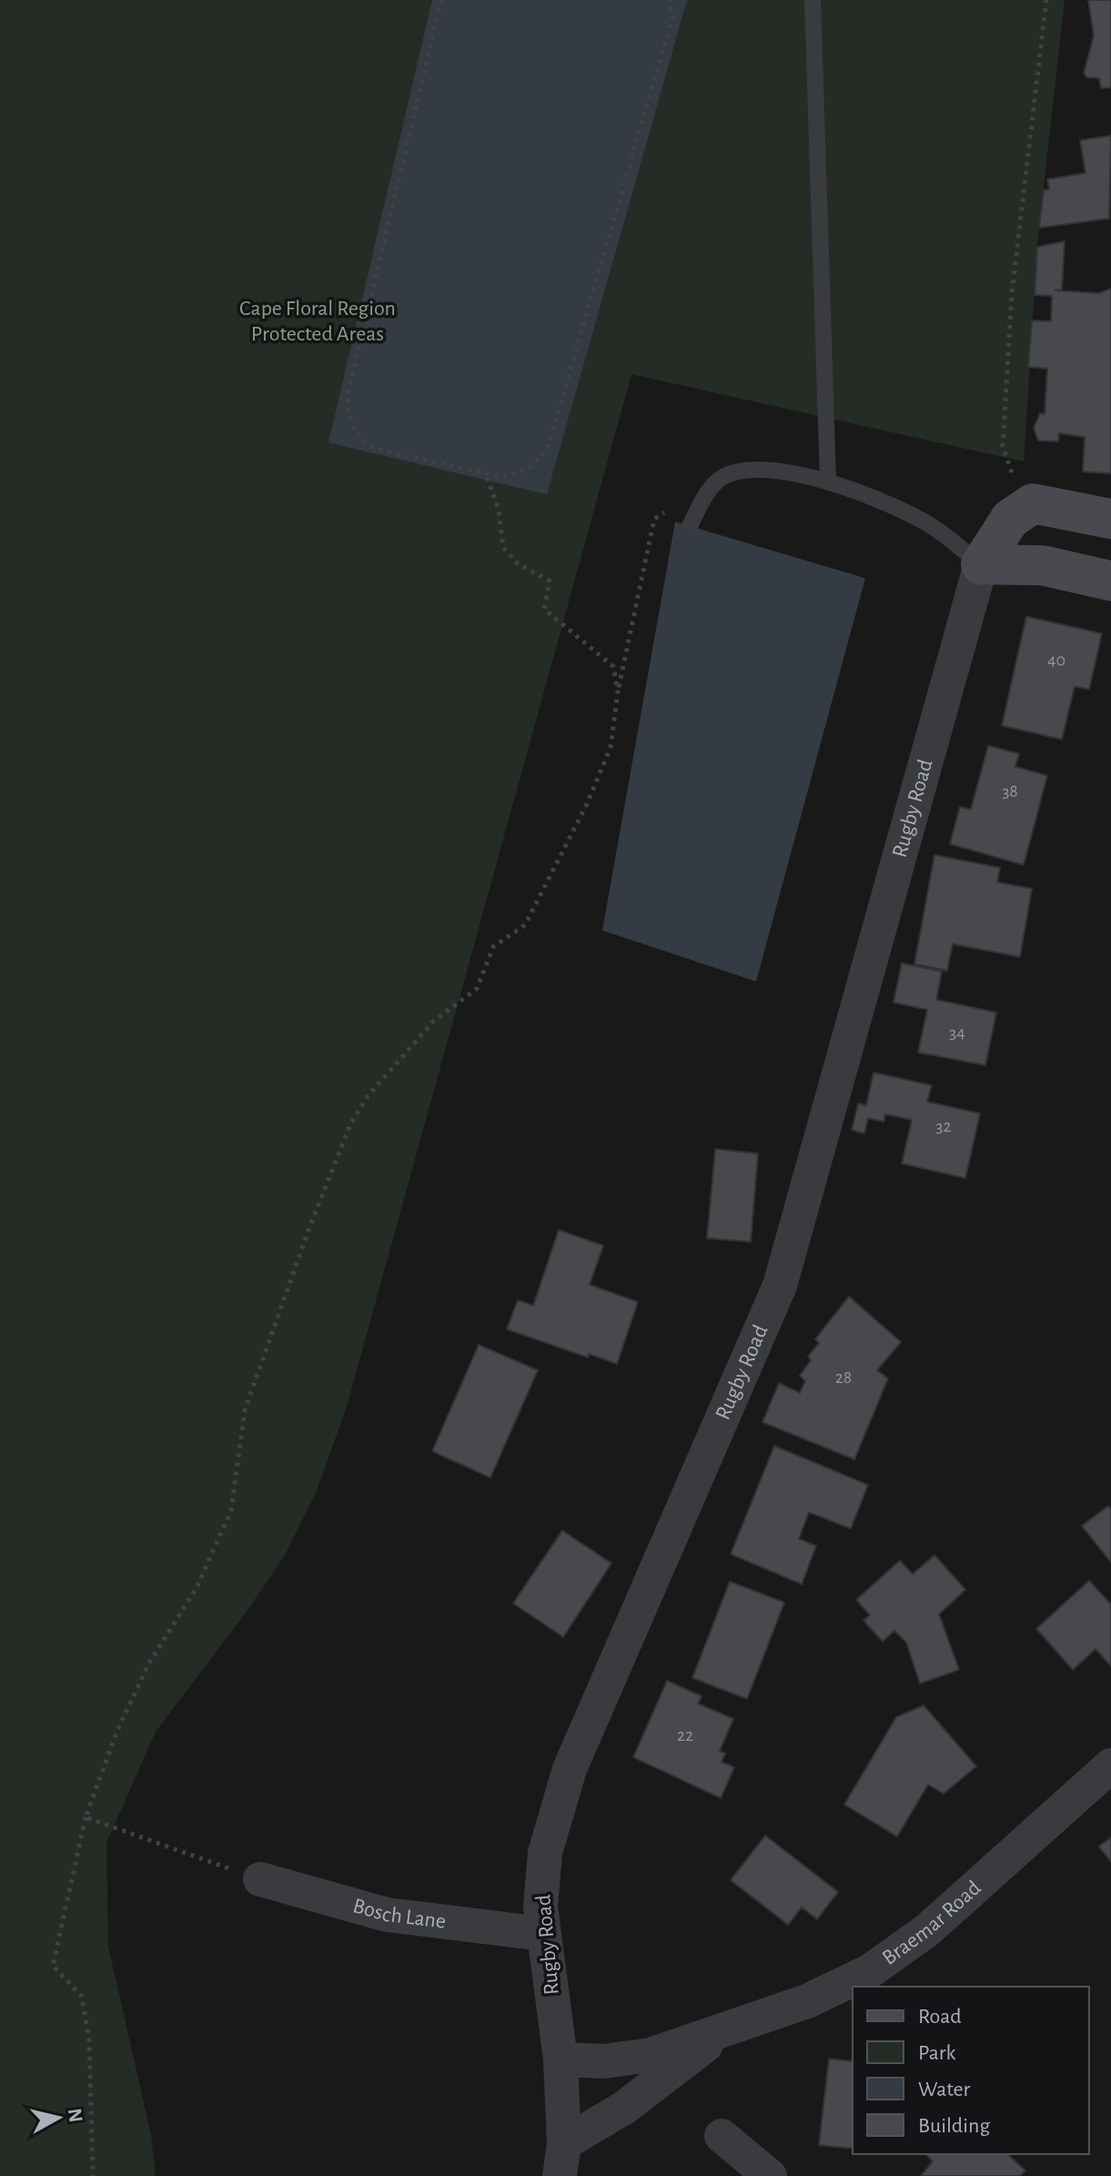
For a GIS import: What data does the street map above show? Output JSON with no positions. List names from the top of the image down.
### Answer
{
  "streets": {
    "street": ["Rugby Road", "Bosch Lane", "Braemar Road"]
  },
  "crossings": [
    ["Rugby Road", "Bosch Lane"],
    ["Rugby Road", "Braemar Road"]
  ],
  "parks": ["Cape Floral Region Protected Areas"],
  "house_numbers": [
    "40",
    "38",
    "34",
    "32",
    "28",
    "22"
  ],
  "legend": [
    "Road",
    "Park",
    "Water",
    "Building"
  ],
  "north": "right"
}
